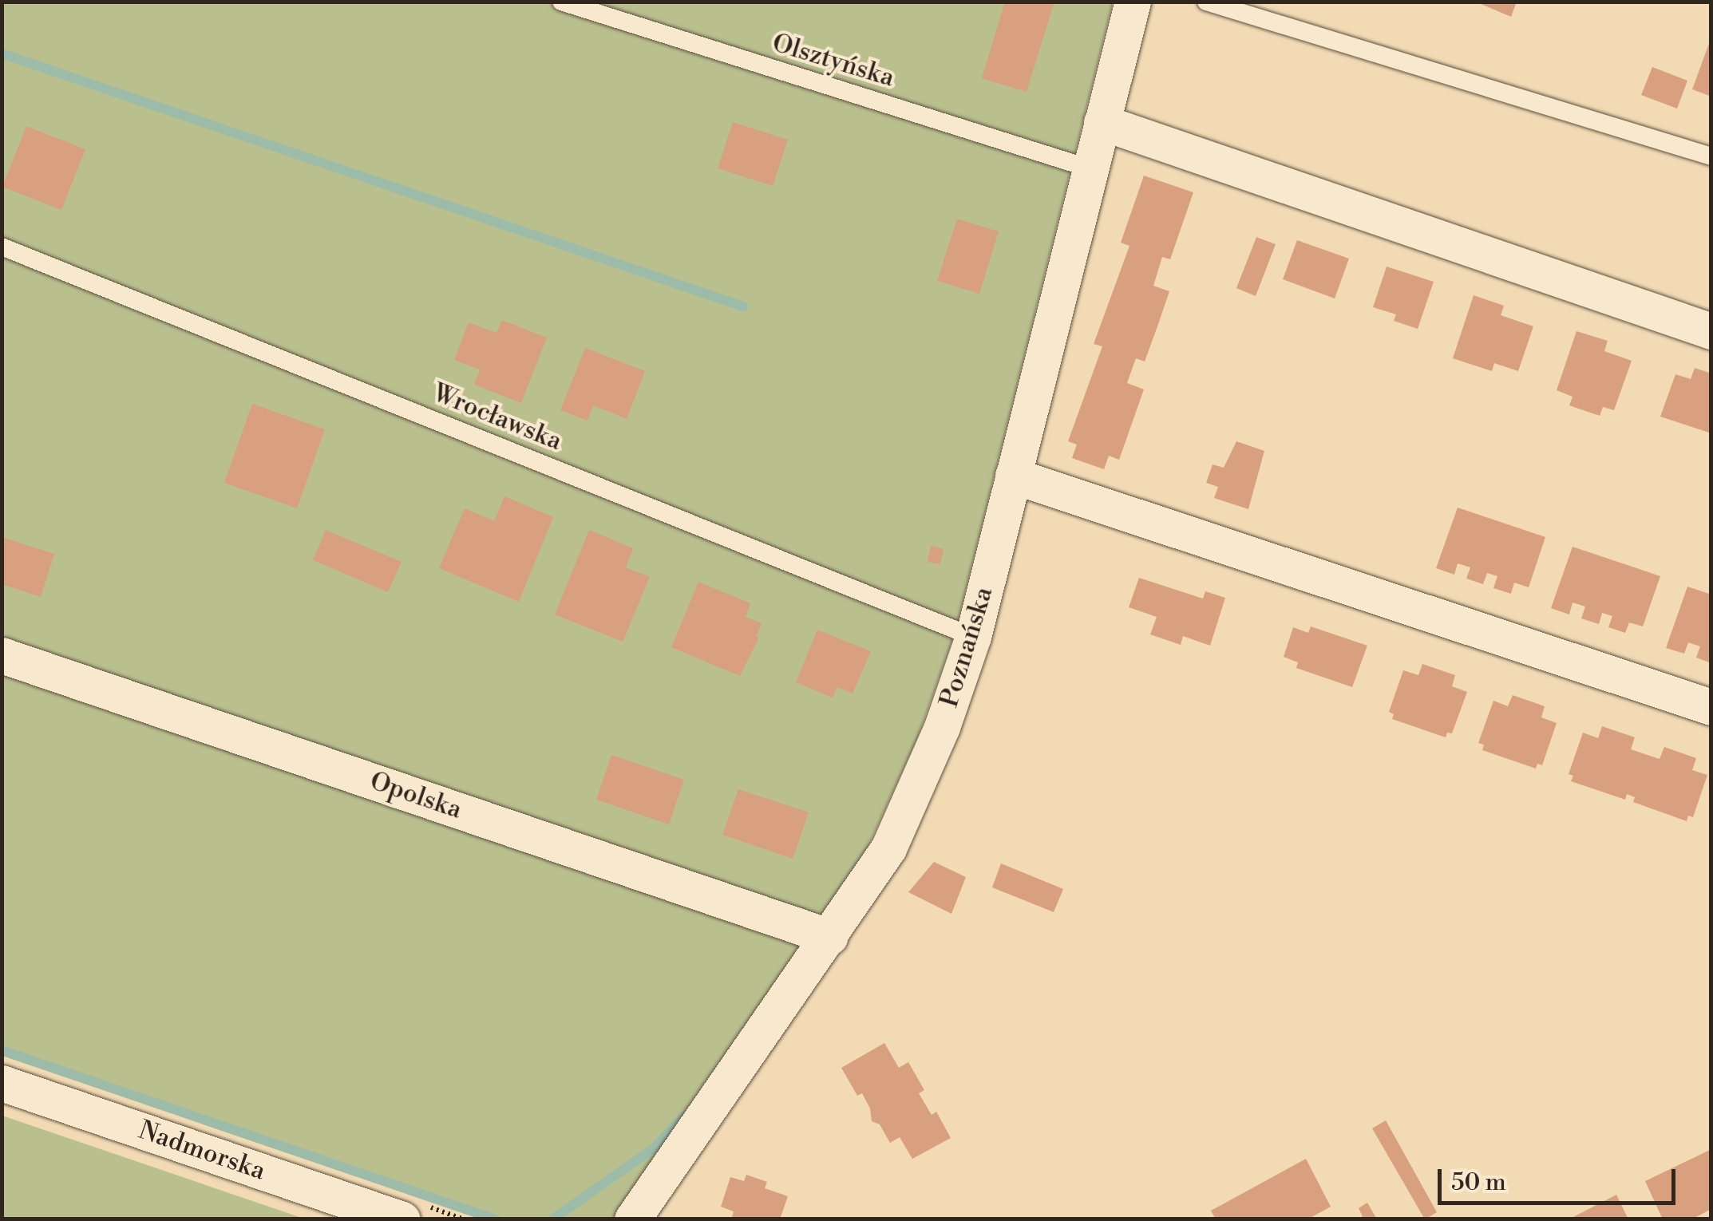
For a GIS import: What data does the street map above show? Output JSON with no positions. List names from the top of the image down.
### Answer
{
  "streets": {
    "street": ["Poznańska", "Opolska", "Nadmorska"],
    "lane": ["Olsztyńska", "Wrocławska"]
  },
  "crossings": [
    ["Olsztyńska", "Poznańska"],
    ["Wrocławska", "Poznańska"],
    ["Poznańska", "Opolska"]
  ],
  "scale_bar": "50 m"
}
